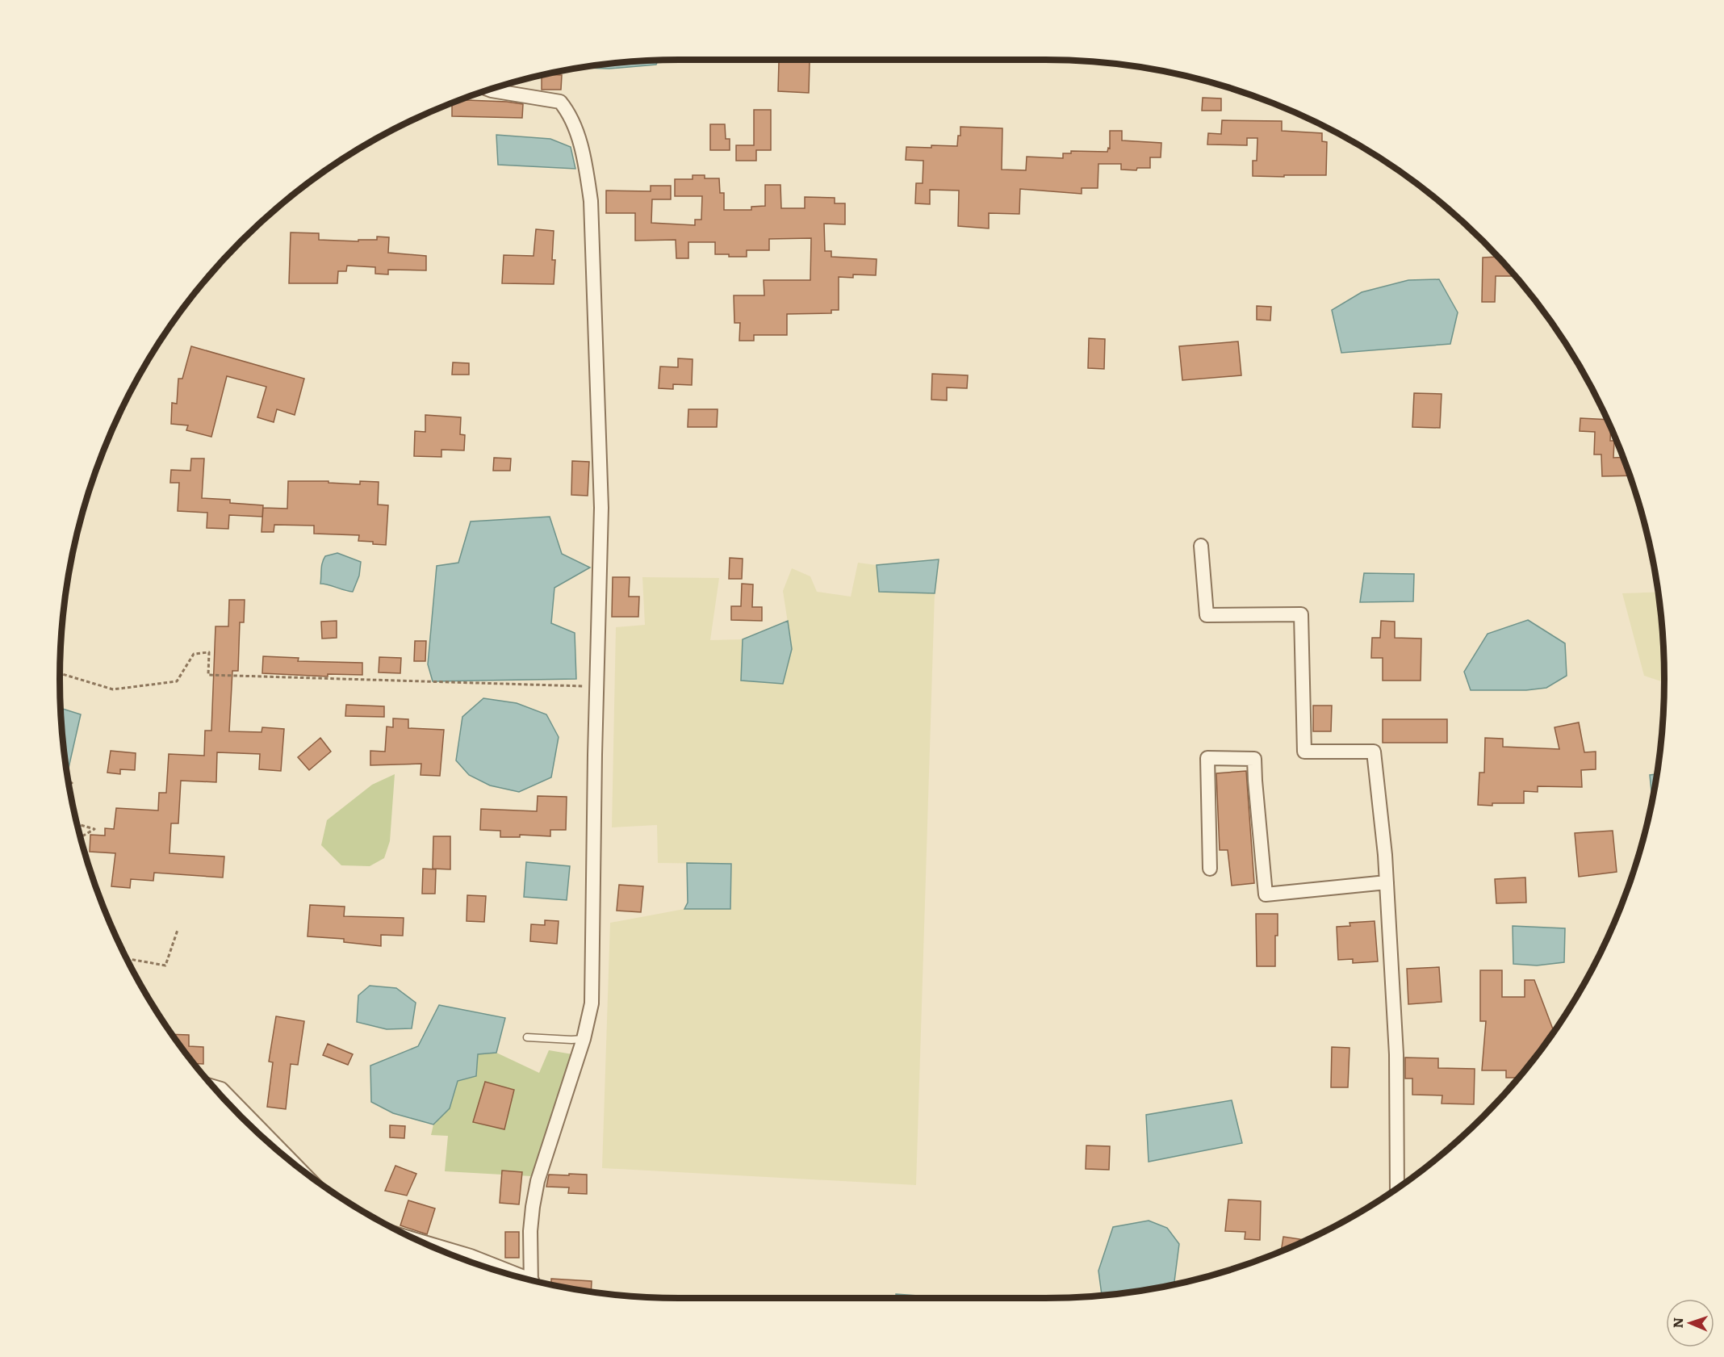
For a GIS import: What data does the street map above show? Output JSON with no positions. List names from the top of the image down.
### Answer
{
  "north": "left"
}
